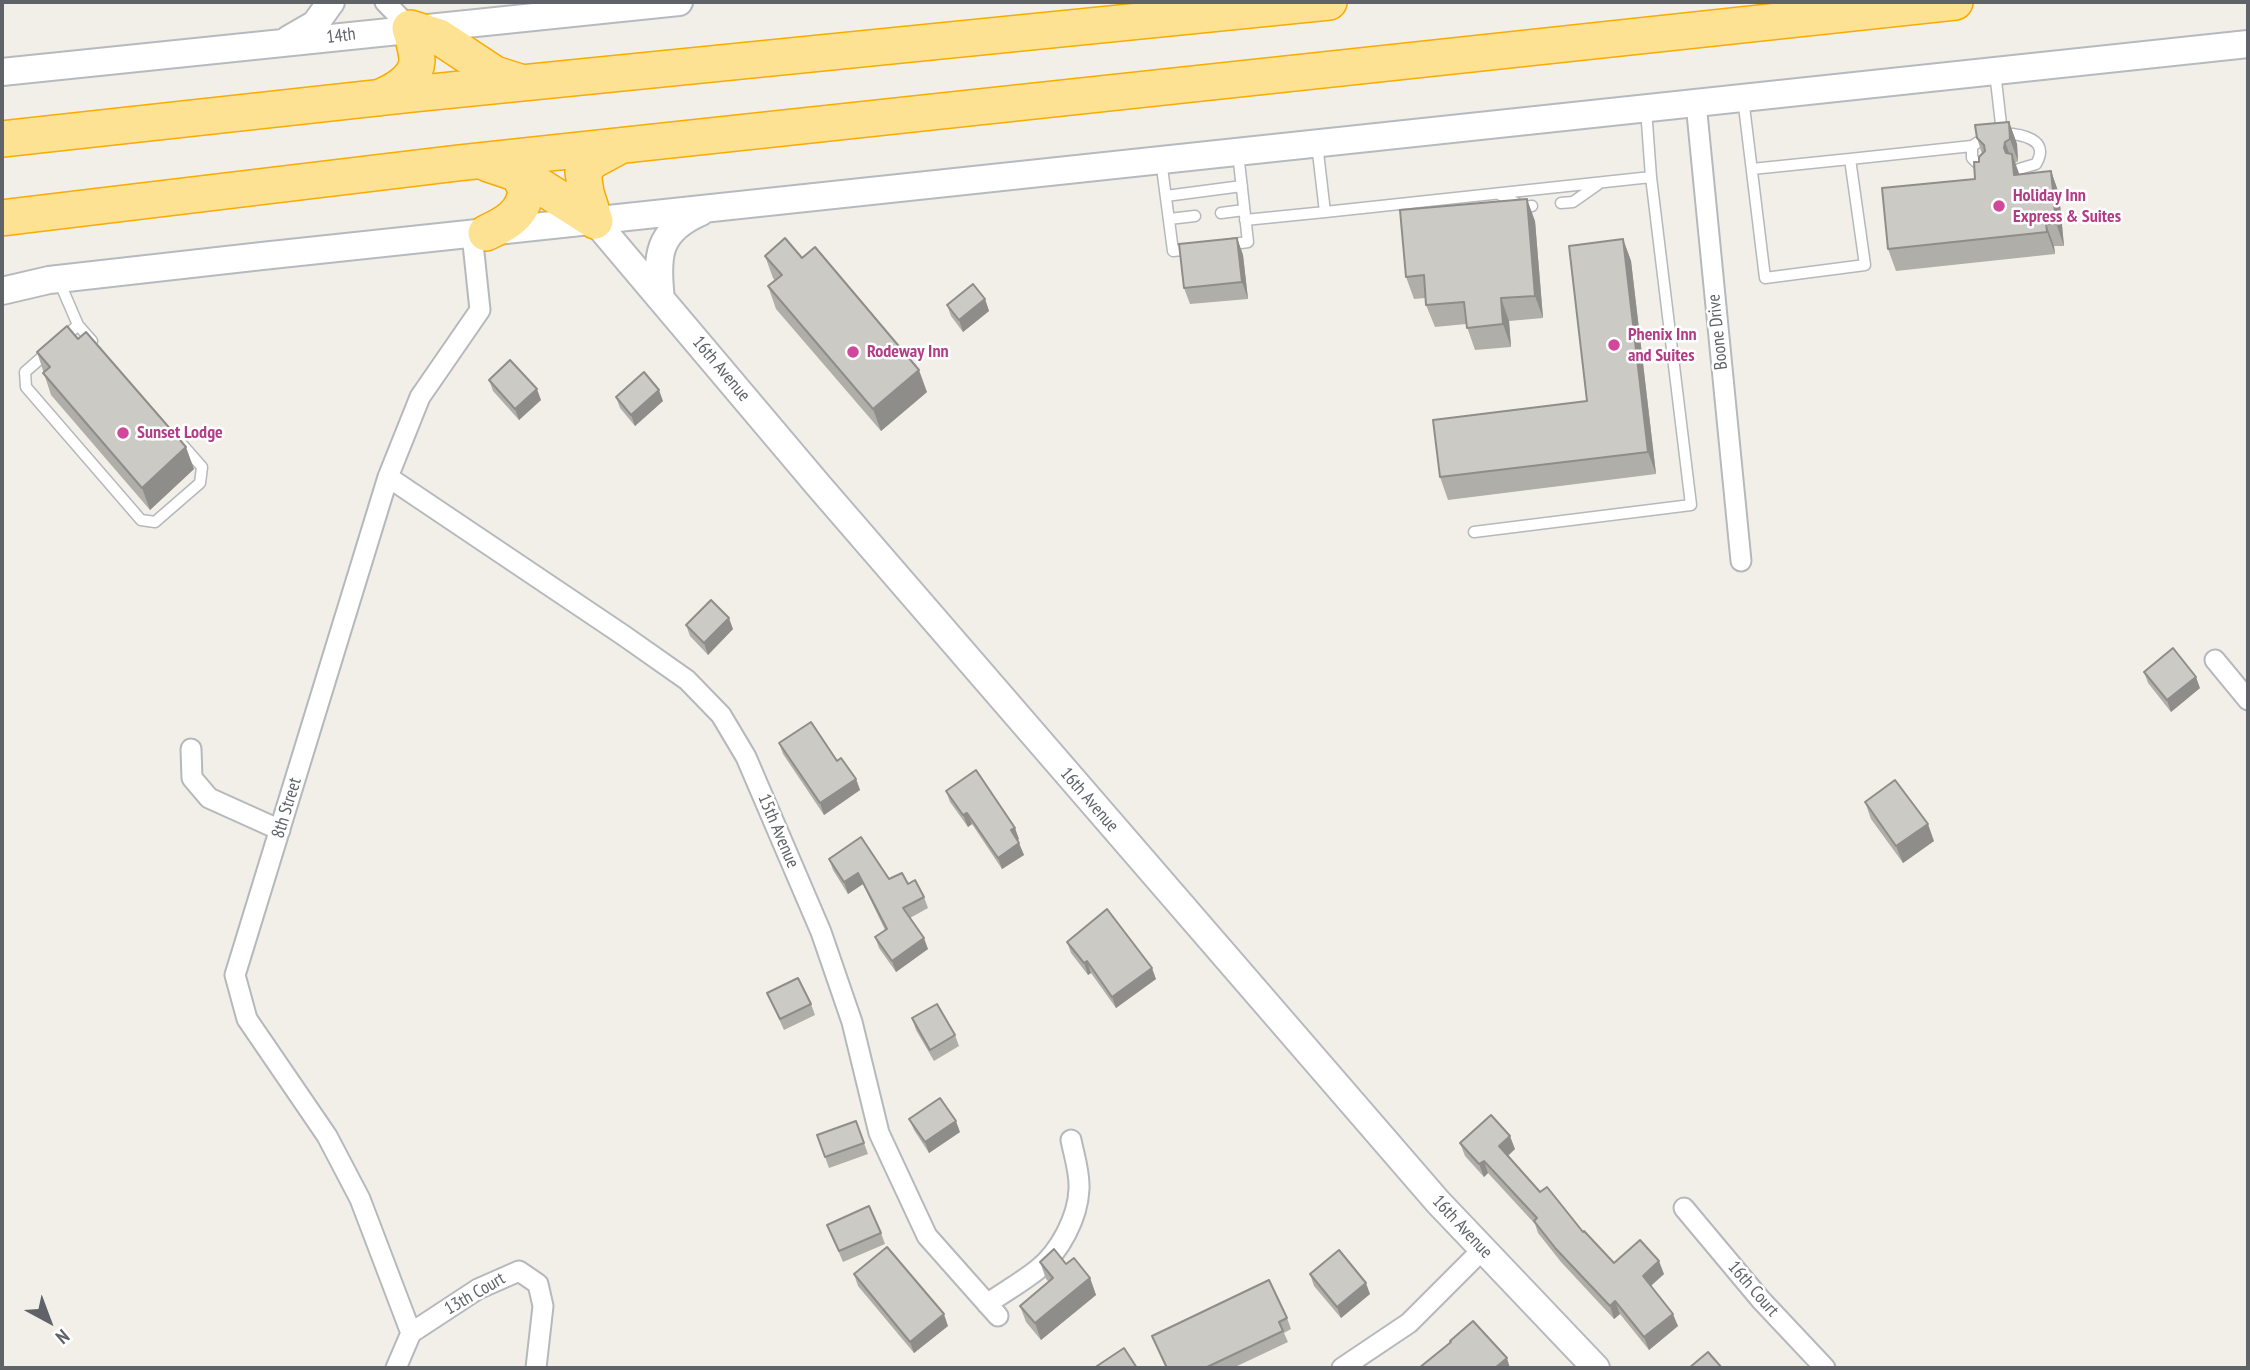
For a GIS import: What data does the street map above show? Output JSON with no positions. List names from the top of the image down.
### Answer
{
  "streets": {
    "street": [
      "14th",
      "Boone Drive",
      "16th Avenue",
      "8th Street",
      "15th Avenue",
      "16th Court",
      "13th Court"
    ]
  },
  "crossings": [
    ["8th Street", "15th Avenue"],
    ["8th Street", "13th Court"]
  ],
  "places": [
    "Holiday Inn Express & Suites",
    "Phenix Inn and Suites",
    "Rodeway Inn",
    "Sunset Lodge"
  ],
  "north": "bottom right"
}
